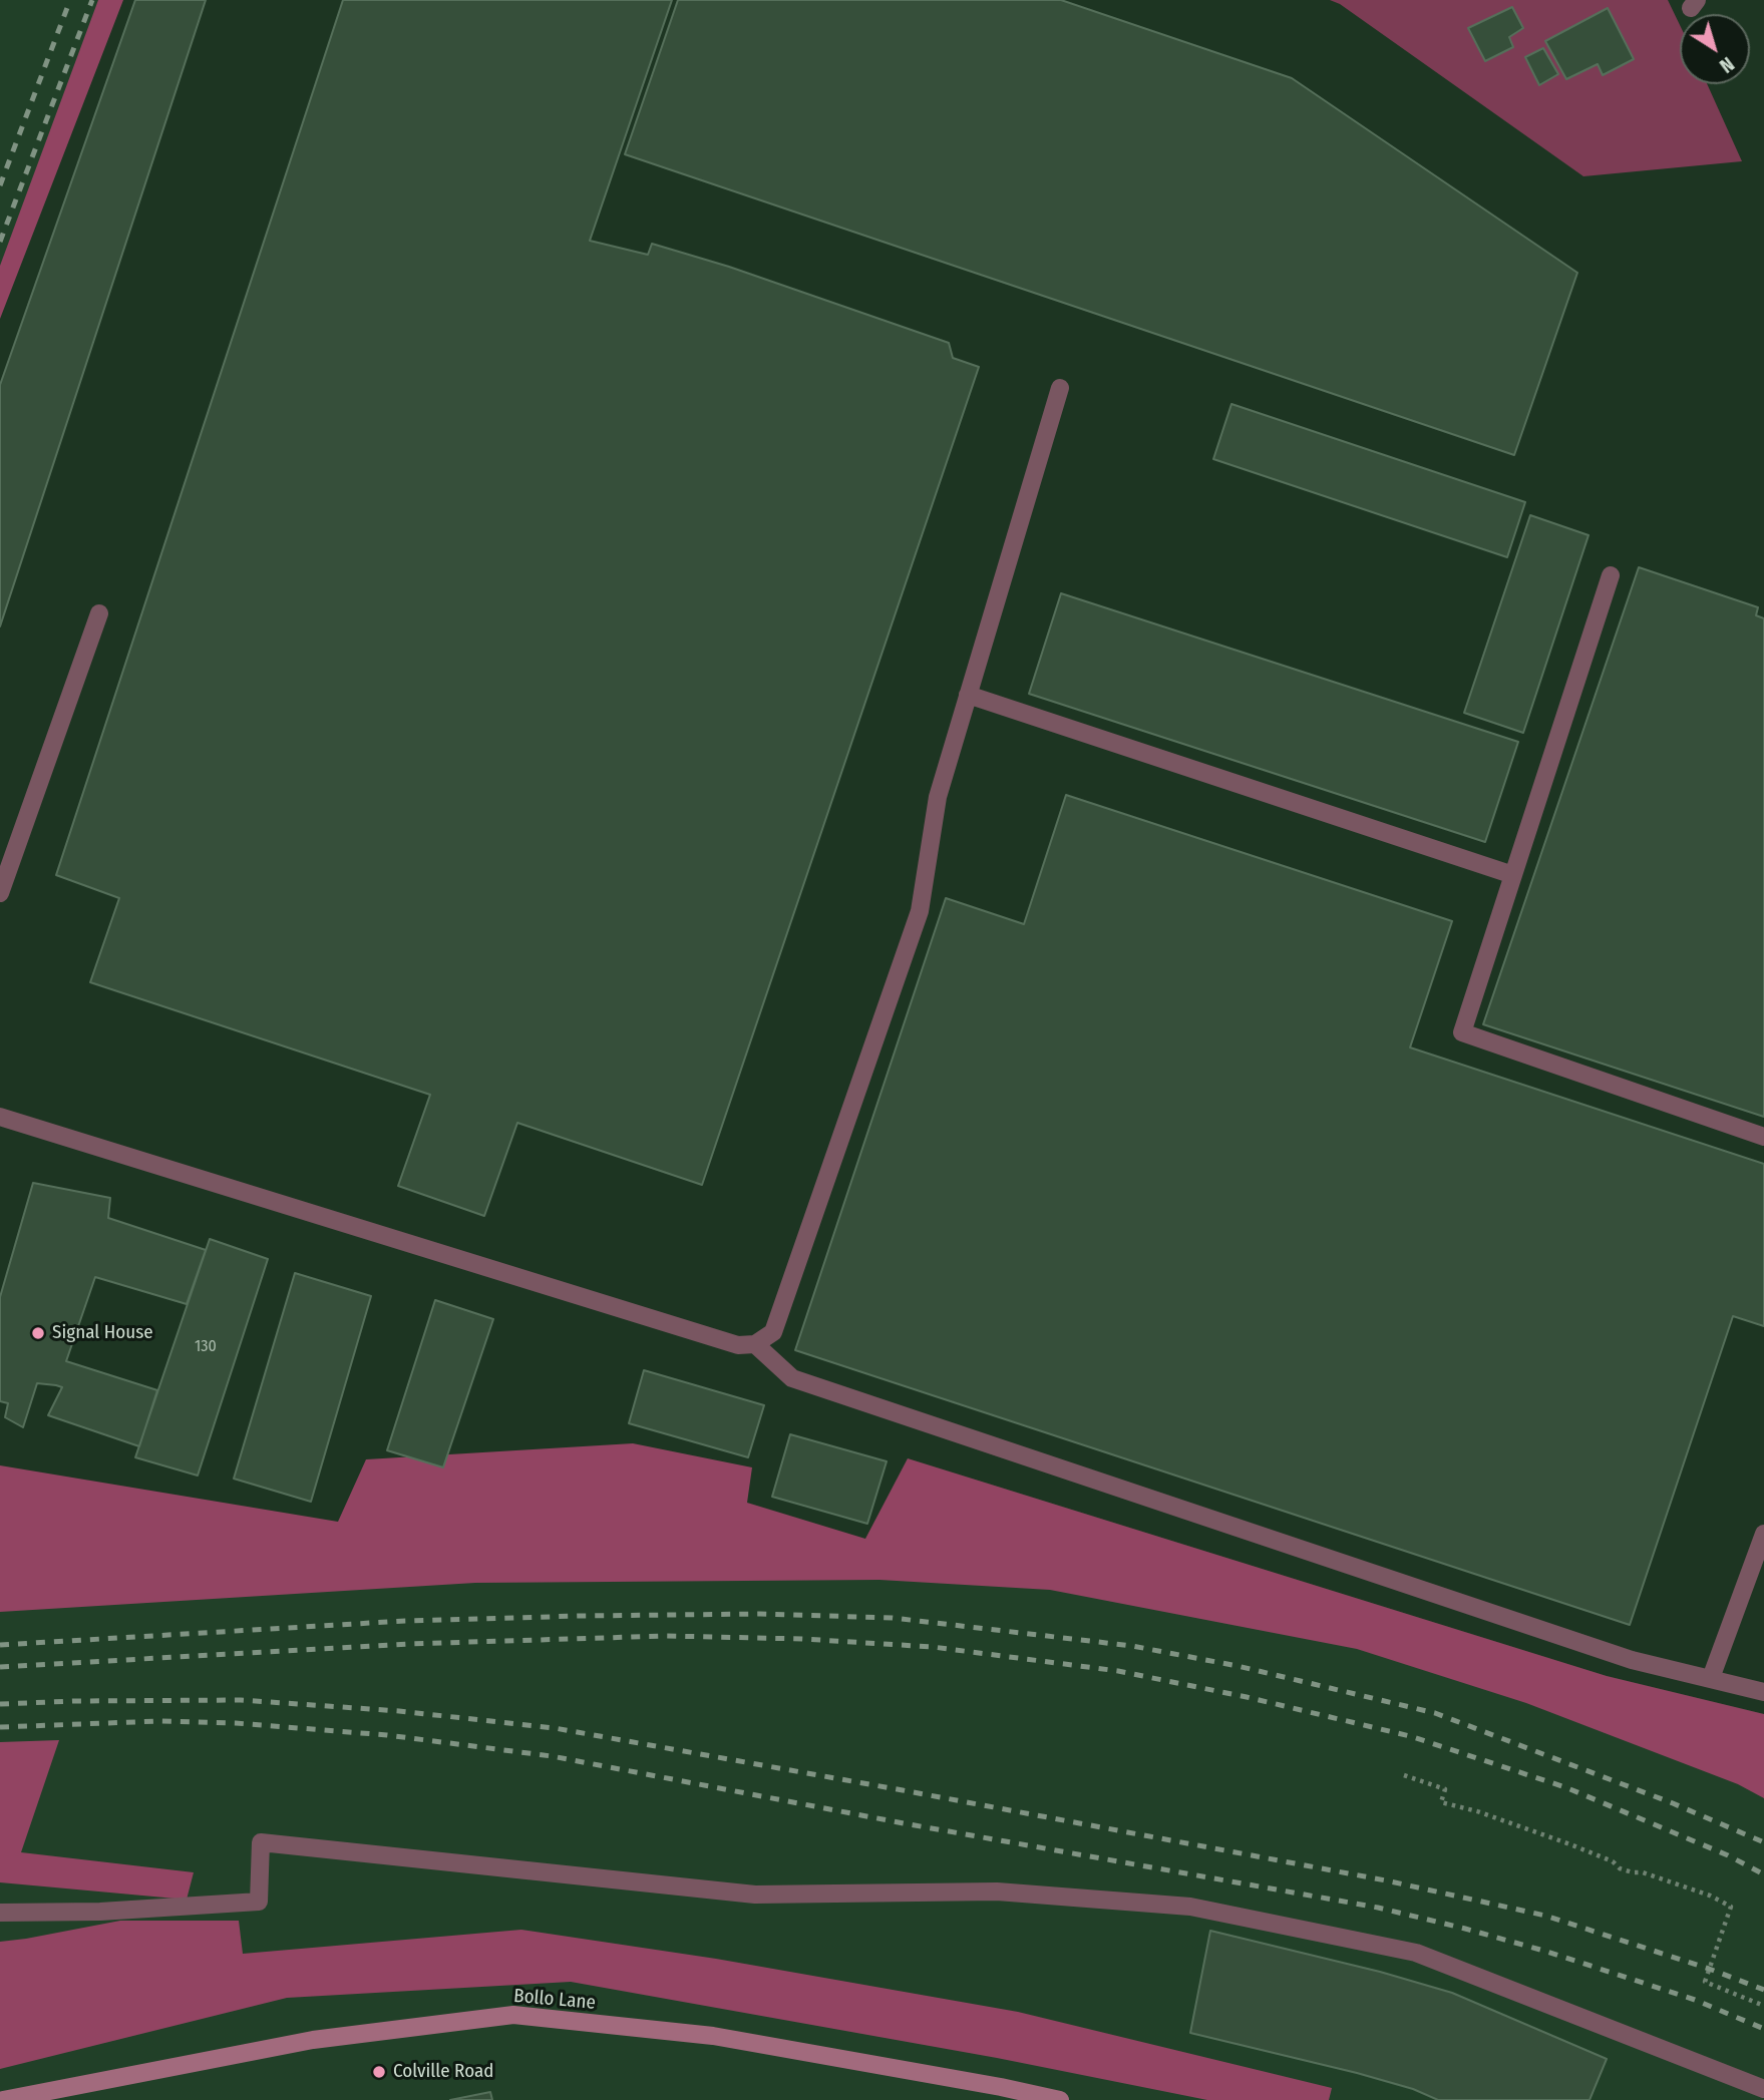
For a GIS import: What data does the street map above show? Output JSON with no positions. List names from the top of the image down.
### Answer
{
  "streets": {
    "street": ["Bollo Lane"]
  },
  "places": ["Signal House", "Colville Road"],
  "house_numbers": ["130"],
  "north": "bottom right"
}
